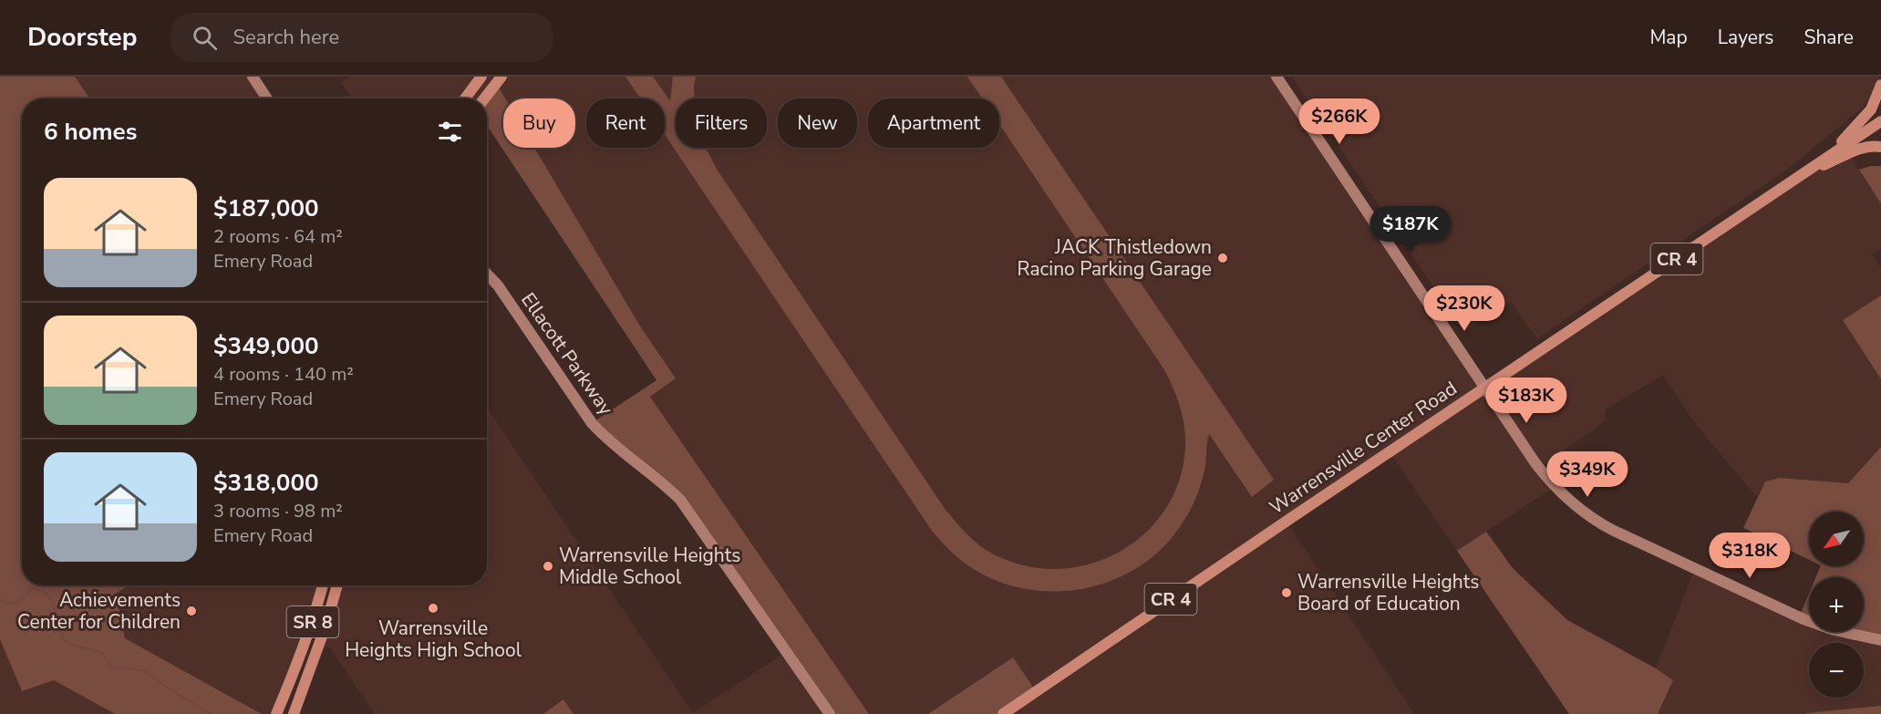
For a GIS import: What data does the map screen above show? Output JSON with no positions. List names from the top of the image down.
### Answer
{
  "streets": {
    "main road": ["CR 4", "Warrensville Center Road", "SR 8"],
    "street": ["Ellacott Parkway"]
  },
  "places": [
    "JACK Thistledown Racino Parking Garage",
    "Warrensville Heights Middle School",
    "Warrensville Heights Board of Education",
    "Warrensville Heights High School",
    "Achievements Center for Children"
  ],
  "north": "bottom left",
  "page": {
    "header": "Doorstep",
    "search": "Search here",
    "nav": ["Map", "Layers", "Share"],
    "price": [
      "$266K",
      "$187K",
      "$230K",
      "$183K",
      "$349K",
      "$318K"
    ],
    "chip": [
      "Buy",
      "Rent",
      "Filters",
      "New",
      "Apartment"
    ],
    "heading": "6 homes",
    "list": [
      {
        "name": "$187,000",
        "note": "2 rooms · 64 m² · Emery Road"
      },
      {
        "name": "$349,000",
        "note": "4 rooms · 140 m² · Emery Road"
      },
      {
        "name": "$318,000",
        "note": "3 rooms · 98 m² · Emery Road"
      }
    ],
    "map_buttons": ["+", "−"]
  }
}
